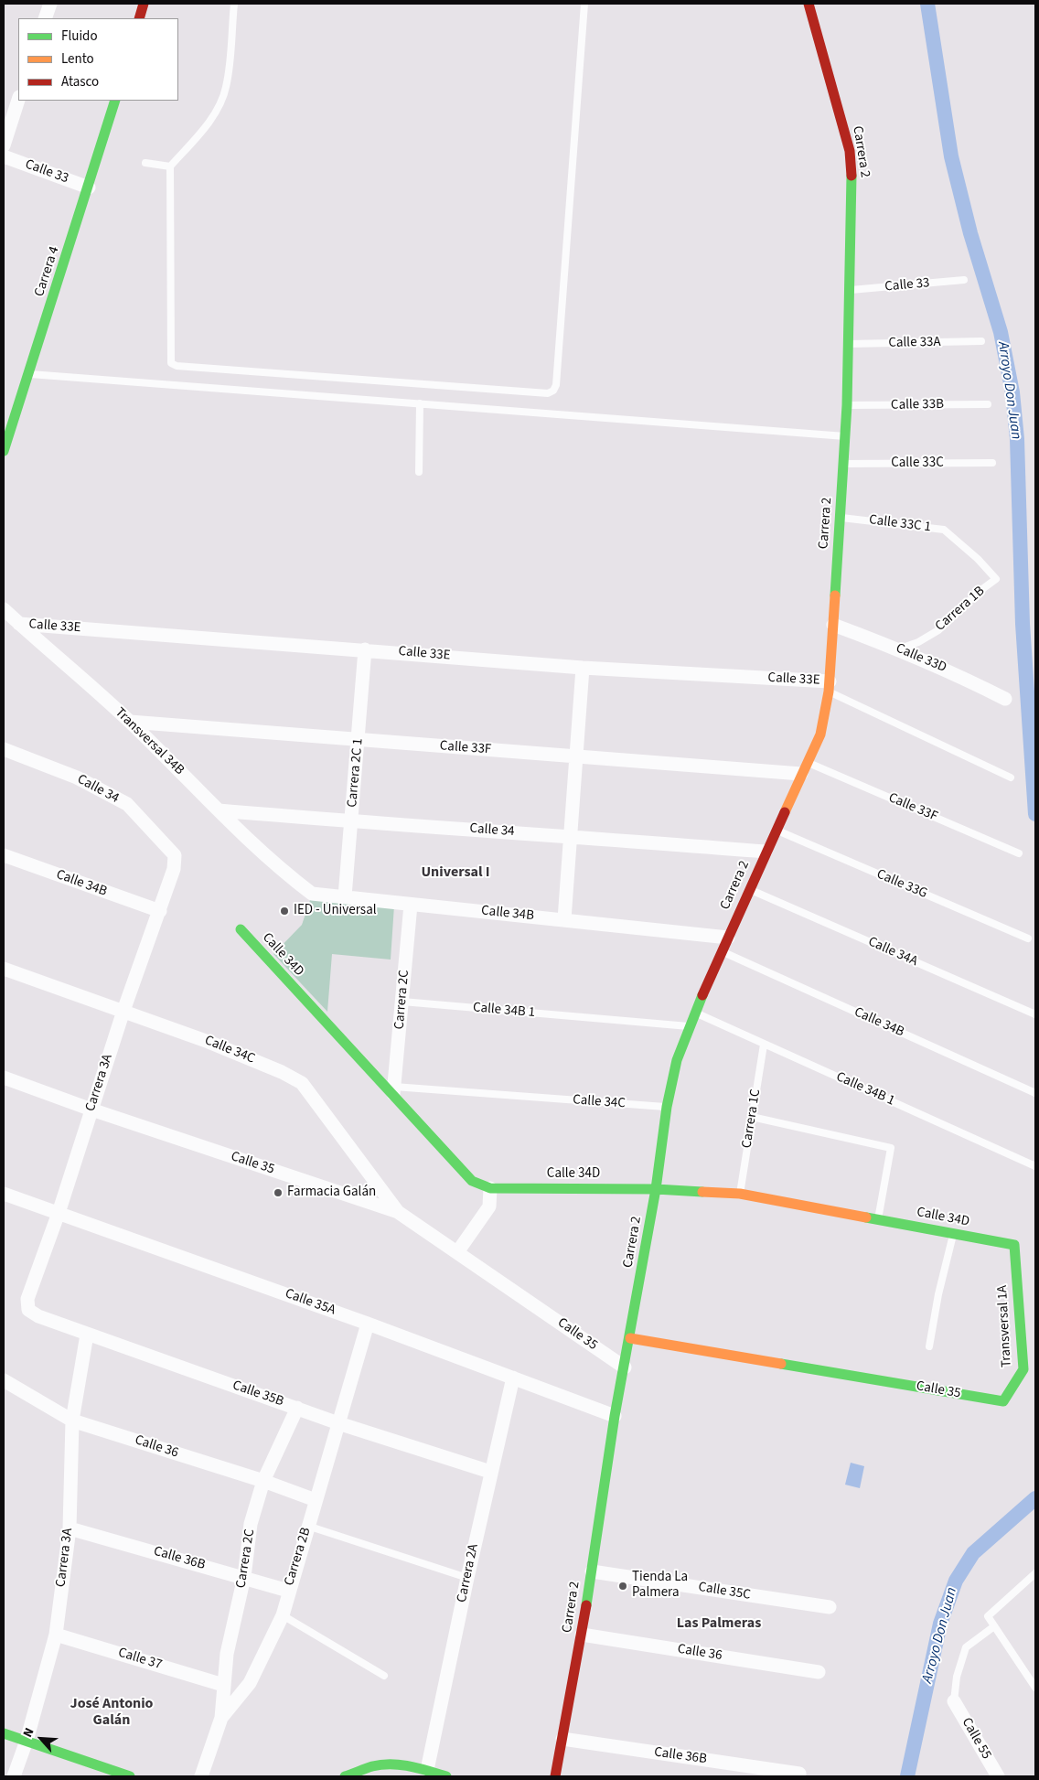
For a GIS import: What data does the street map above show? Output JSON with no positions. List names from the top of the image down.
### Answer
{
  "streets": {
    "street": [
      "Carrera 2",
      "Calle 33",
      "Carrera 4",
      "Calle 33E",
      "Calle 33D",
      "Transversal 34B",
      "Calle 33F",
      "Carrera 2C 1",
      "Calle 34",
      "Calle 34B",
      "Calle 34D",
      "Carrera 2C",
      "Calle 34C",
      "Carrera 3A",
      "Calle 35",
      "Calle 35A",
      "Transversal 1A",
      "Calle 35B",
      "Calle 36",
      "Carrera 2B",
      "Calle 36B",
      "Carrera 2A",
      "Calle 35C",
      "Calle 37",
      "Calle 55"
    ],
    "lane": [
      "Calle 33A",
      "Calle 33B",
      "Calle 33C",
      "Calle 33C 1",
      "Carrera 1B",
      "Calle 33G",
      "Calle 34A",
      "Calle 34B 1",
      "Carrera 1C"
    ]
  },
  "crossings": [
    ["Carrera 2", "Calle 33"],
    ["Carrera 2", "Calle 33A"],
    ["Carrera 2", "Calle 33B"],
    ["Carrera 2", "Calle 33C"],
    ["Carrera 2", "Calle 33C 1"],
    ["Carrera 2", "Calle 33E"],
    ["Carrera 2", "Calle 33D"],
    ["Carrera 2", "Calle 33F"],
    ["Carrera 2", "Calle 34"],
    ["Carrera 2", "Calle 34B"],
    ["Carrera 2", "Calle 33G"],
    ["Carrera 2", "Calle 34A"],
    ["Carrera 2", "Calle 34D"],
    ["Carrera 2", "Calle 34B 1"],
    ["Carrera 2", "Calle 34C"],
    ["Carrera 2", "Calle 35"],
    ["Carrera 2", "Calle 35A"],
    ["Carrera 2", "Calle 36"],
    ["Carrera 2", "Calle 36B"],
    ["Carrera 2", "Calle 35C"],
    ["Calle 33", "Carrera 4"],
    ["Calle 33C 1", "Carrera 1B"],
    ["Carrera 1B", "Calle 33D"],
    ["Calle 33E", "Transversal 34B"],
    ["Calle 33E", "Carrera 2C 1"],
    ["Transversal 34B", "Calle 33F"],
    ["Transversal 34B", "Calle 34"],
    ["Transversal 34B", "Calle 34B"],
    ["Calle 33F", "Carrera 2C 1"],
    ["Carrera 2C 1", "Calle 34"],
    ["Carrera 2C 1", "Calle 34B"],
    ["Calle 34", "Carrera 3A"],
    ["Calle 34B", "Carrera 2C"],
    ["Calle 34B", "Carrera 3A"],
    ["Calle 34D", "Carrera 2C"],
    ["Calle 34D", "Calle 34C"],
    ["Calle 34D", "Carrera 1C"],
    ["Calle 34D", "Transversal 1A"],
    ["Carrera 2C", "Calle 34B 1"],
    ["Carrera 2C", "Calle 34C"],
    ["Carrera 2C", "Calle 35B"],
    ["Carrera 2C", "Calle 36"],
    ["Carrera 2C", "Carrera 2B"],
    ["Carrera 2C", "Calle 36B"],
    ["Carrera 2C", "Calle 37"],
    ["Calle 34B 1", "Carrera 1C"],
    ["Calle 34C", "Carrera 3A"],
    ["Calle 34C", "Calle 35"],
    ["Carrera 3A", "Calle 35"],
    ["Carrera 3A", "Calle 35A"],
    ["Carrera 3A", "Calle 35B"],
    ["Carrera 3A", "Calle 36"],
    ["Carrera 3A", "Calle 36B"],
    ["Carrera 3A", "Calle 37"],
    ["Calle 35", "Transversal 1A"],
    ["Calle 35A", "Carrera 2B"],
    ["Calle 35A", "Carrera 2A"],
    ["Calle 35B", "Carrera 2B"],
    ["Calle 35B", "Carrera 2A"],
    ["Calle 36", "Carrera 2B"],
    ["Carrera 2B", "Calle 36B"]
  ],
  "districts": ["Universal I", "Las Palmeras", "José Antonio Galán"],
  "water": ["Arroyo Don Juan"],
  "places": ["IED - Universal", "Farmacia Galán", "Tienda La Palmera"],
  "legend": ["Fluido", "Lento", "Atasco"],
  "north": "top left"
}
